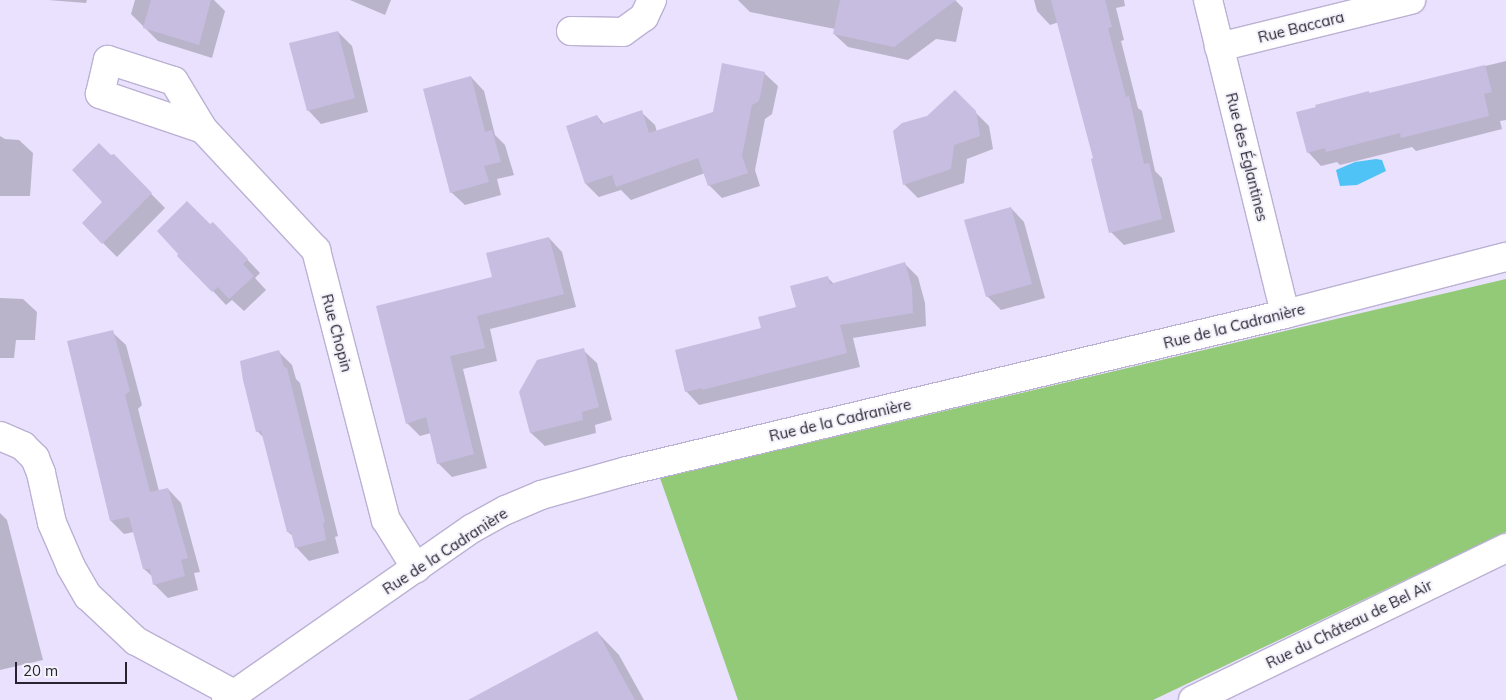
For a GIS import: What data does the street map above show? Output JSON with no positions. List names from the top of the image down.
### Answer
{
  "streets": {
    "street": [
      "Rue Baccara",
      "Rue des Églantines",
      "Rue de la Cadranière",
      "Rue Chopin",
      "Rue du Château de Bel Air"
    ]
  },
  "crossings": [
    ["Rue Baccara", "Rue des Églantines"],
    ["Rue des Églantines", "Rue de la Cadranière"],
    ["Rue de la Cadranière", "Rue Chopin"]
  ],
  "scale_bar": "20 m"
}
